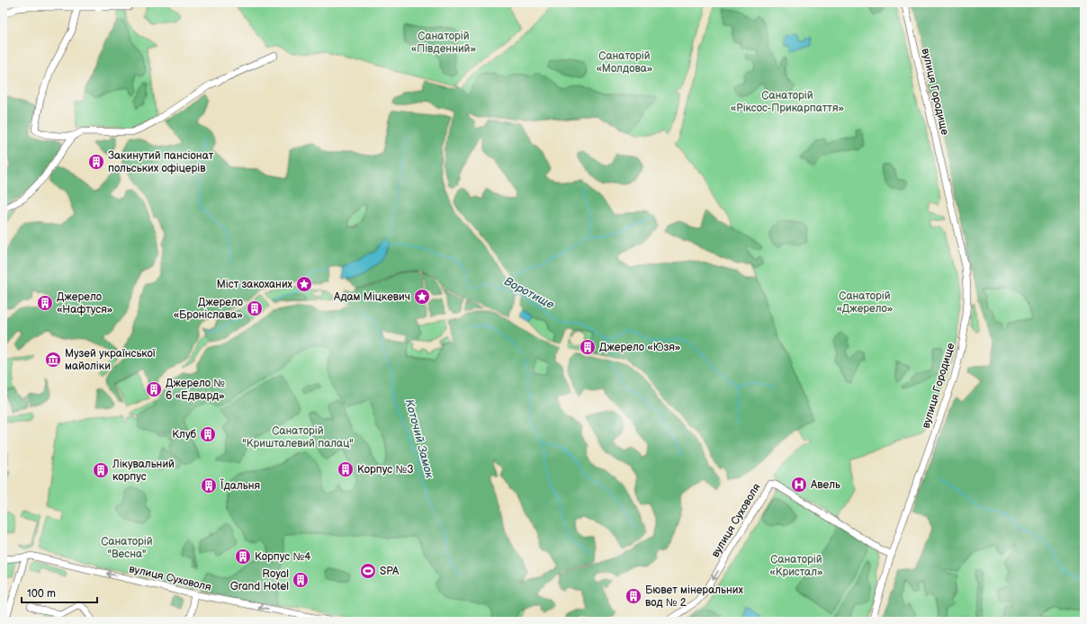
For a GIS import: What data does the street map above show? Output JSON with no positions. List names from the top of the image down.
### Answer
{
  "streets": {
    "street": ["вулиця Городище", "вулиця Суховоля"]
  },
  "crossings": [
    ["вулиця Городище", "вулиця Суховоля"]
  ],
  "one_way": ["вулиця Суховоля"],
  "water": ["Воротище", "Коточий Замок"],
  "parks": [
    "Санаторій «Південний»",
    "Санаторій «Молдова»",
    "Санаторій «Ріксос-Прикарпаття»",
    "Санаторій «Джерело»",
    "Санаторій \"Кришталевий палац\"",
    "Санаторій \"Весна\"",
    "Санаторій «Кристал»"
  ],
  "places": {
    "building": [
      "Закинутий пансіонат польських офіцерів",
      "Джерело «Нафтуся»",
      "Джерело «Броніслава»",
      "Джерело «Юзя»",
      "Джерело № 6 «Едвард»",
      "Клуб",
      "Корпус №3",
      "Лікувальний корпус",
      "Їдальня",
      "Корпус №4",
      "Royal Grand Hotel",
      "Бювет мінеральних вод № 2"
    ],
    "place": ["Міст закоханих", "Адам Міцкевич"],
    "museum": ["Музей української майоліки"],
    "hospital": ["Авель"],
    "sports": ["SPA"]
  },
  "scale_bar": "100 m"
}
